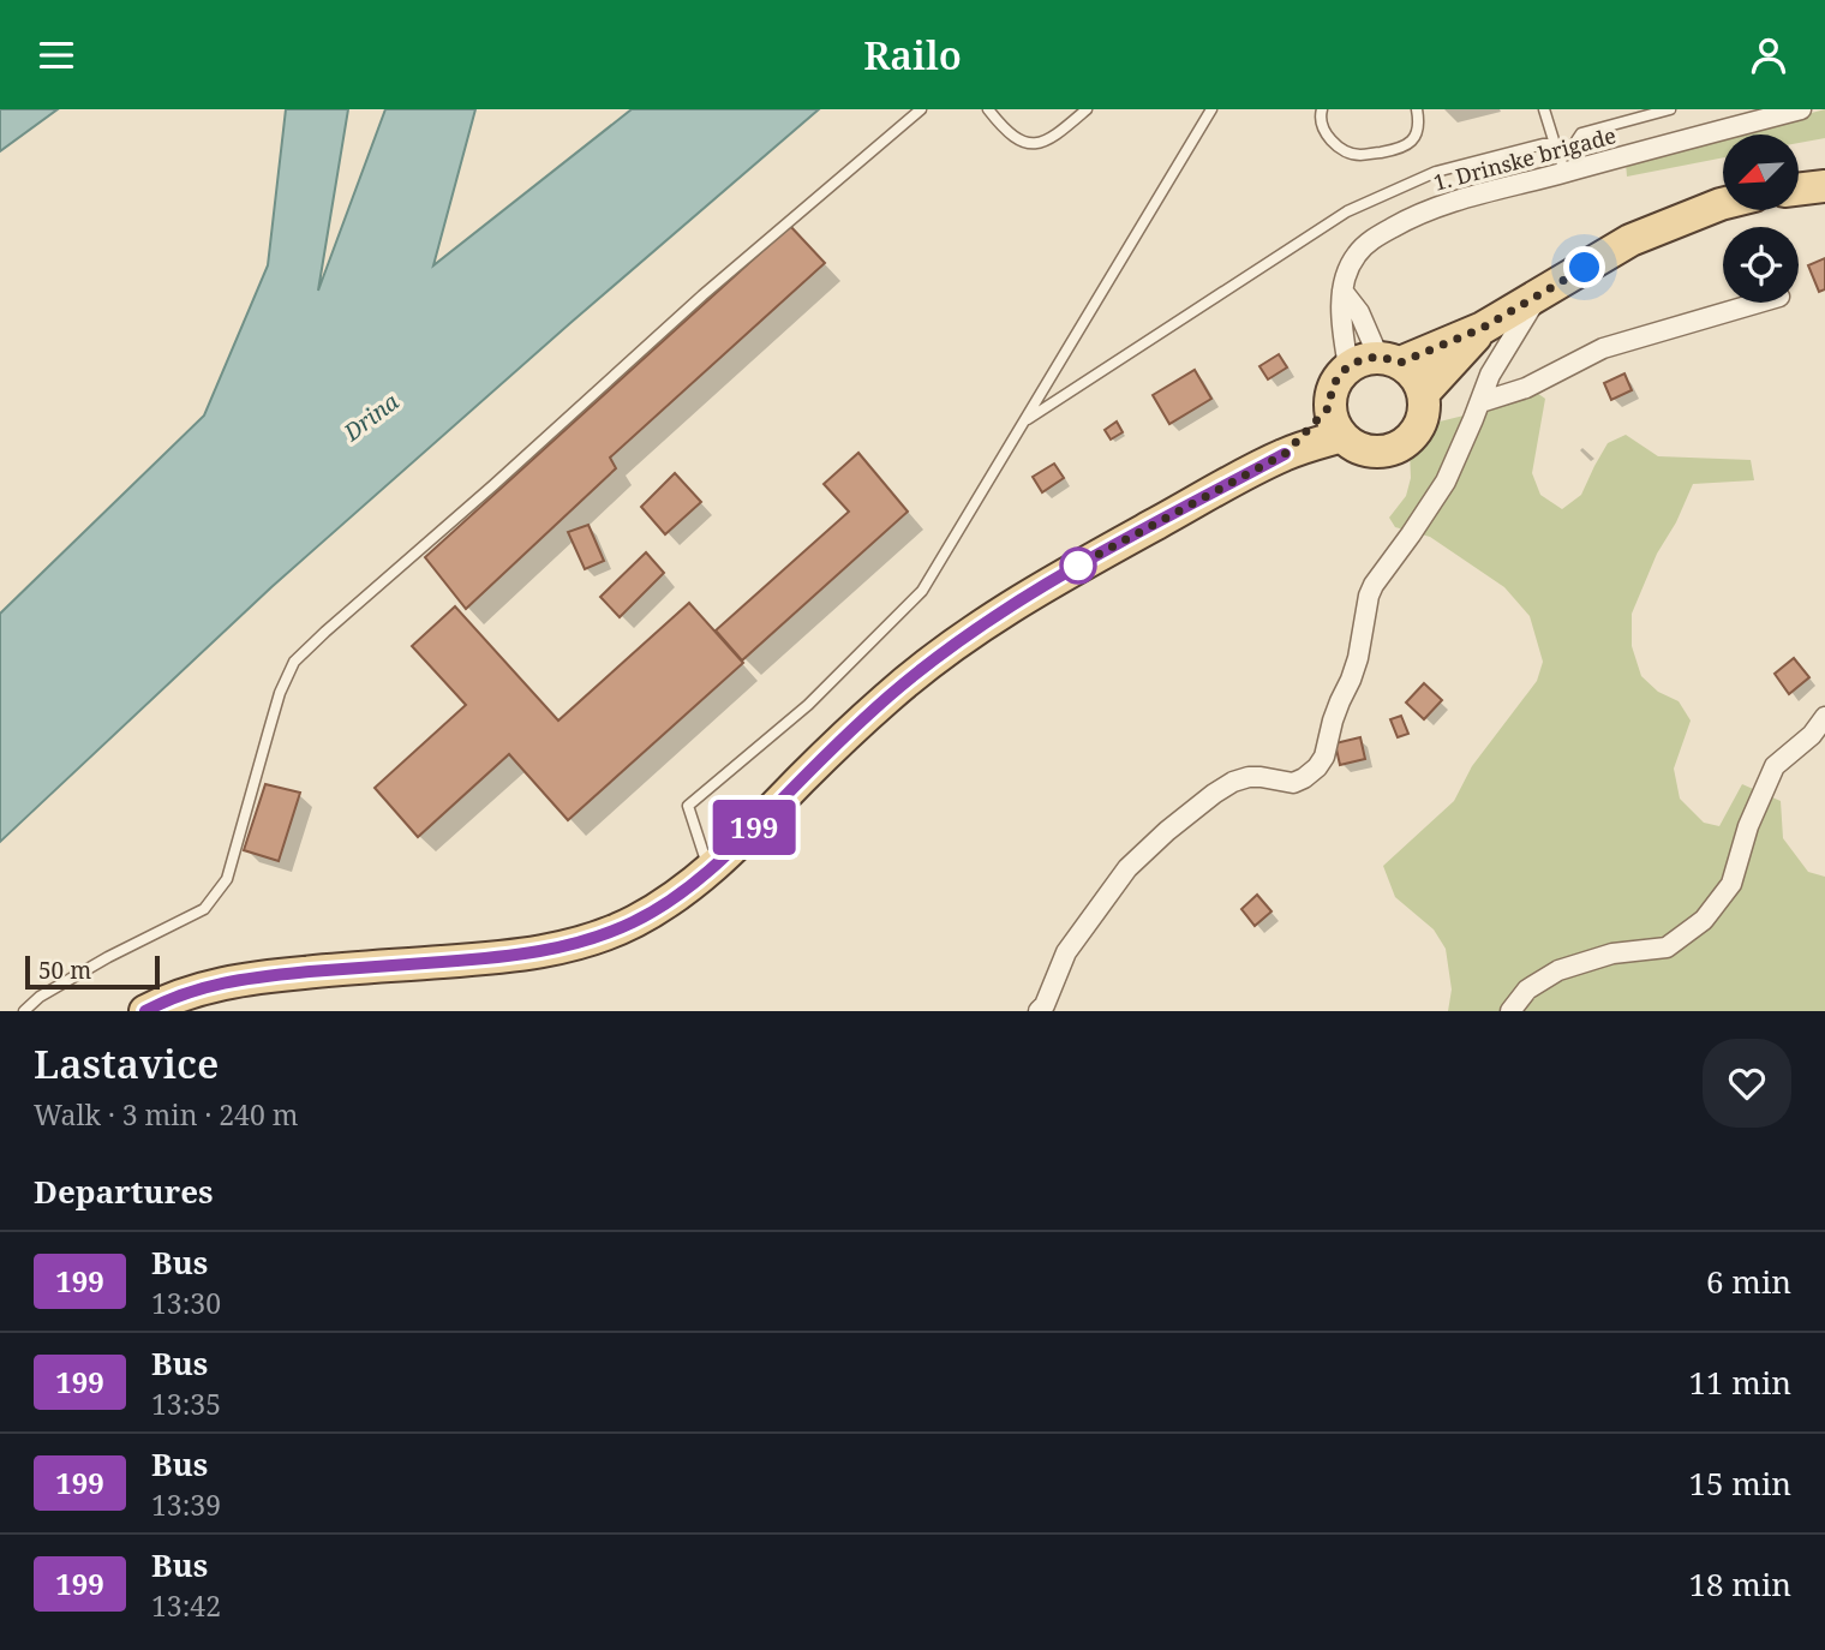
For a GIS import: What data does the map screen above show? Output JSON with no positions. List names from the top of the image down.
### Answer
{
  "streets": {
    "street": ["1. Drinske brigade"]
  },
  "water": ["Drina"],
  "lines": ["bus line 199"],
  "scale_bar": "50 m",
  "north": "bottom left",
  "page": {
    "header": "Railo",
    "on_map": "199",
    "scale": "50 m",
    "heading": [
      ["Lastavice", "Walk · 3 min · 240 m"],
      "Departures"
    ],
    "list": [
      {
        "mark": "199",
        "name": "Bus",
        "note": "13:30",
        "value": "6 min"
      },
      {
        "mark": "199",
        "name": "Bus",
        "note": "13:35",
        "value": "11 min"
      },
      {
        "mark": "199",
        "name": "Bus",
        "note": "13:39",
        "value": "15 min"
      },
      {
        "mark": "199",
        "name": "Bus",
        "note": "13:42",
        "value": "18 min"
      }
    ]
  }
}
